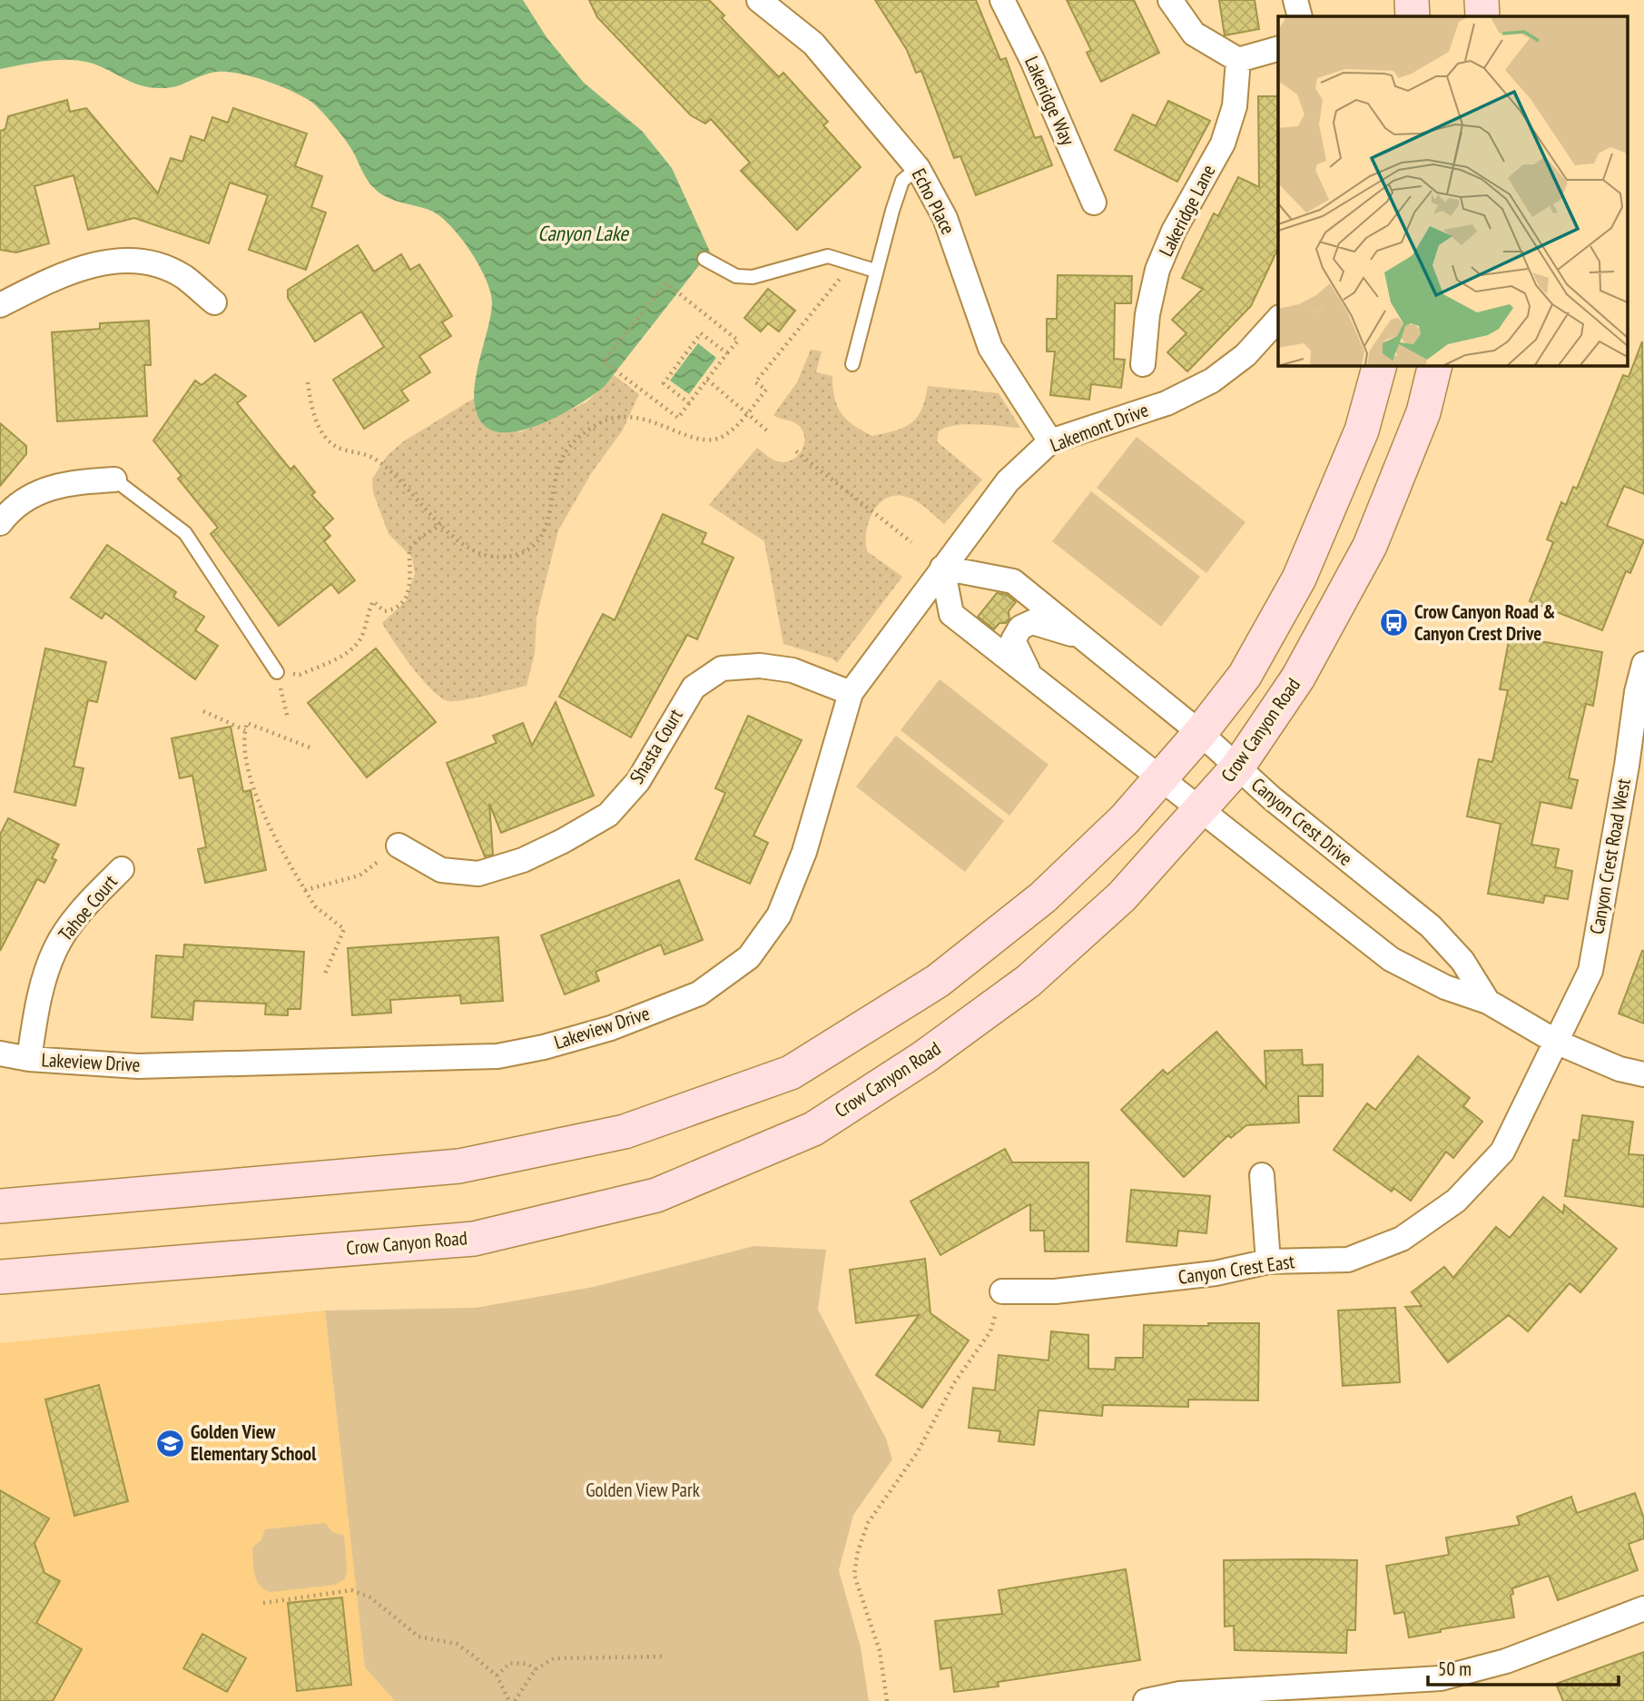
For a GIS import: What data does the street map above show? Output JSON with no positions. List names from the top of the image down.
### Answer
{
  "streets": {
    "main road": ["Crow Canyon Road"],
    "street": [
      "Lakeridge Way",
      "Echo Place",
      "Lakeridge Lane",
      "Lakemont Drive",
      "Shasta Court",
      "Canyon Crest Drive",
      "Canyon Crest Road West",
      "Tahoe Court",
      "Lakeview Drive",
      "Canyon Crest East"
    ]
  },
  "crossings": [
    ["Echo Place", "Lakemont Drive"],
    ["Lakemont Drive", "Canyon Crest Drive"],
    ["Lakemont Drive", "Lakeview Drive"],
    ["Crow Canyon Road", "Canyon Crest Drive"],
    ["Shasta Court", "Lakeview Drive"],
    ["Canyon Crest Drive", "Canyon Crest Road West"],
    ["Canyon Crest Drive", "Lakeview Drive"],
    ["Canyon Crest Drive", "Canyon Crest East"],
    ["Canyon Crest Road West", "Canyon Crest East"],
    ["Tahoe Court", "Lakeview Drive"]
  ],
  "water": ["Canyon Lake"],
  "parks": ["Golden View Park"],
  "places": {
    "bus stop": ["Crow Canyon Road & Canyon Crest Drive"],
    "school or university": ["Golden View Elementary School"]
  },
  "scale_bar": "50 m"
}
